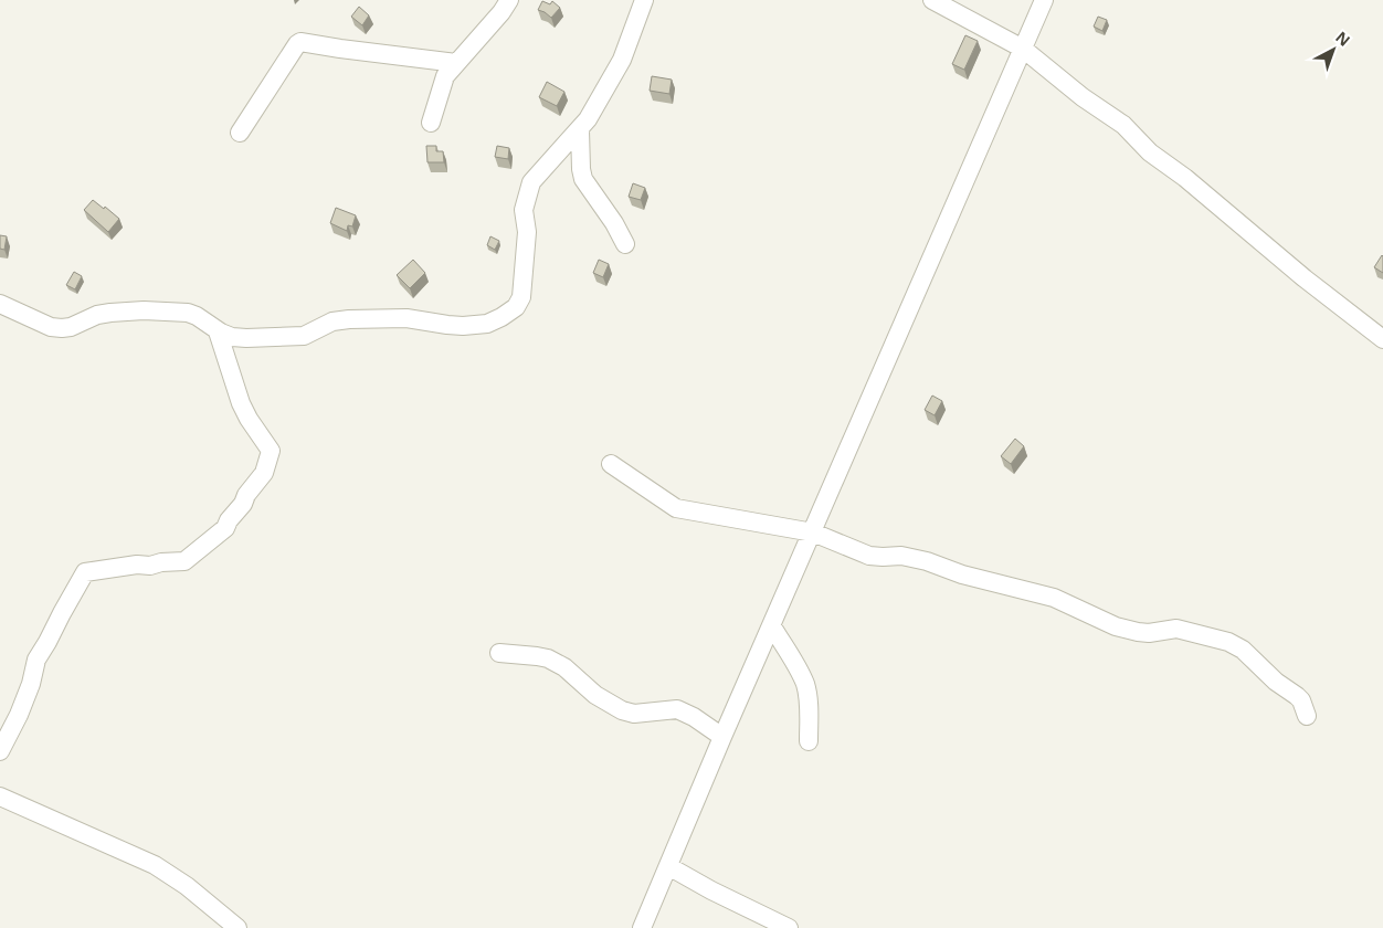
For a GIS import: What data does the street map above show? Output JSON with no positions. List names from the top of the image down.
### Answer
{
  "north": "top right"
}
